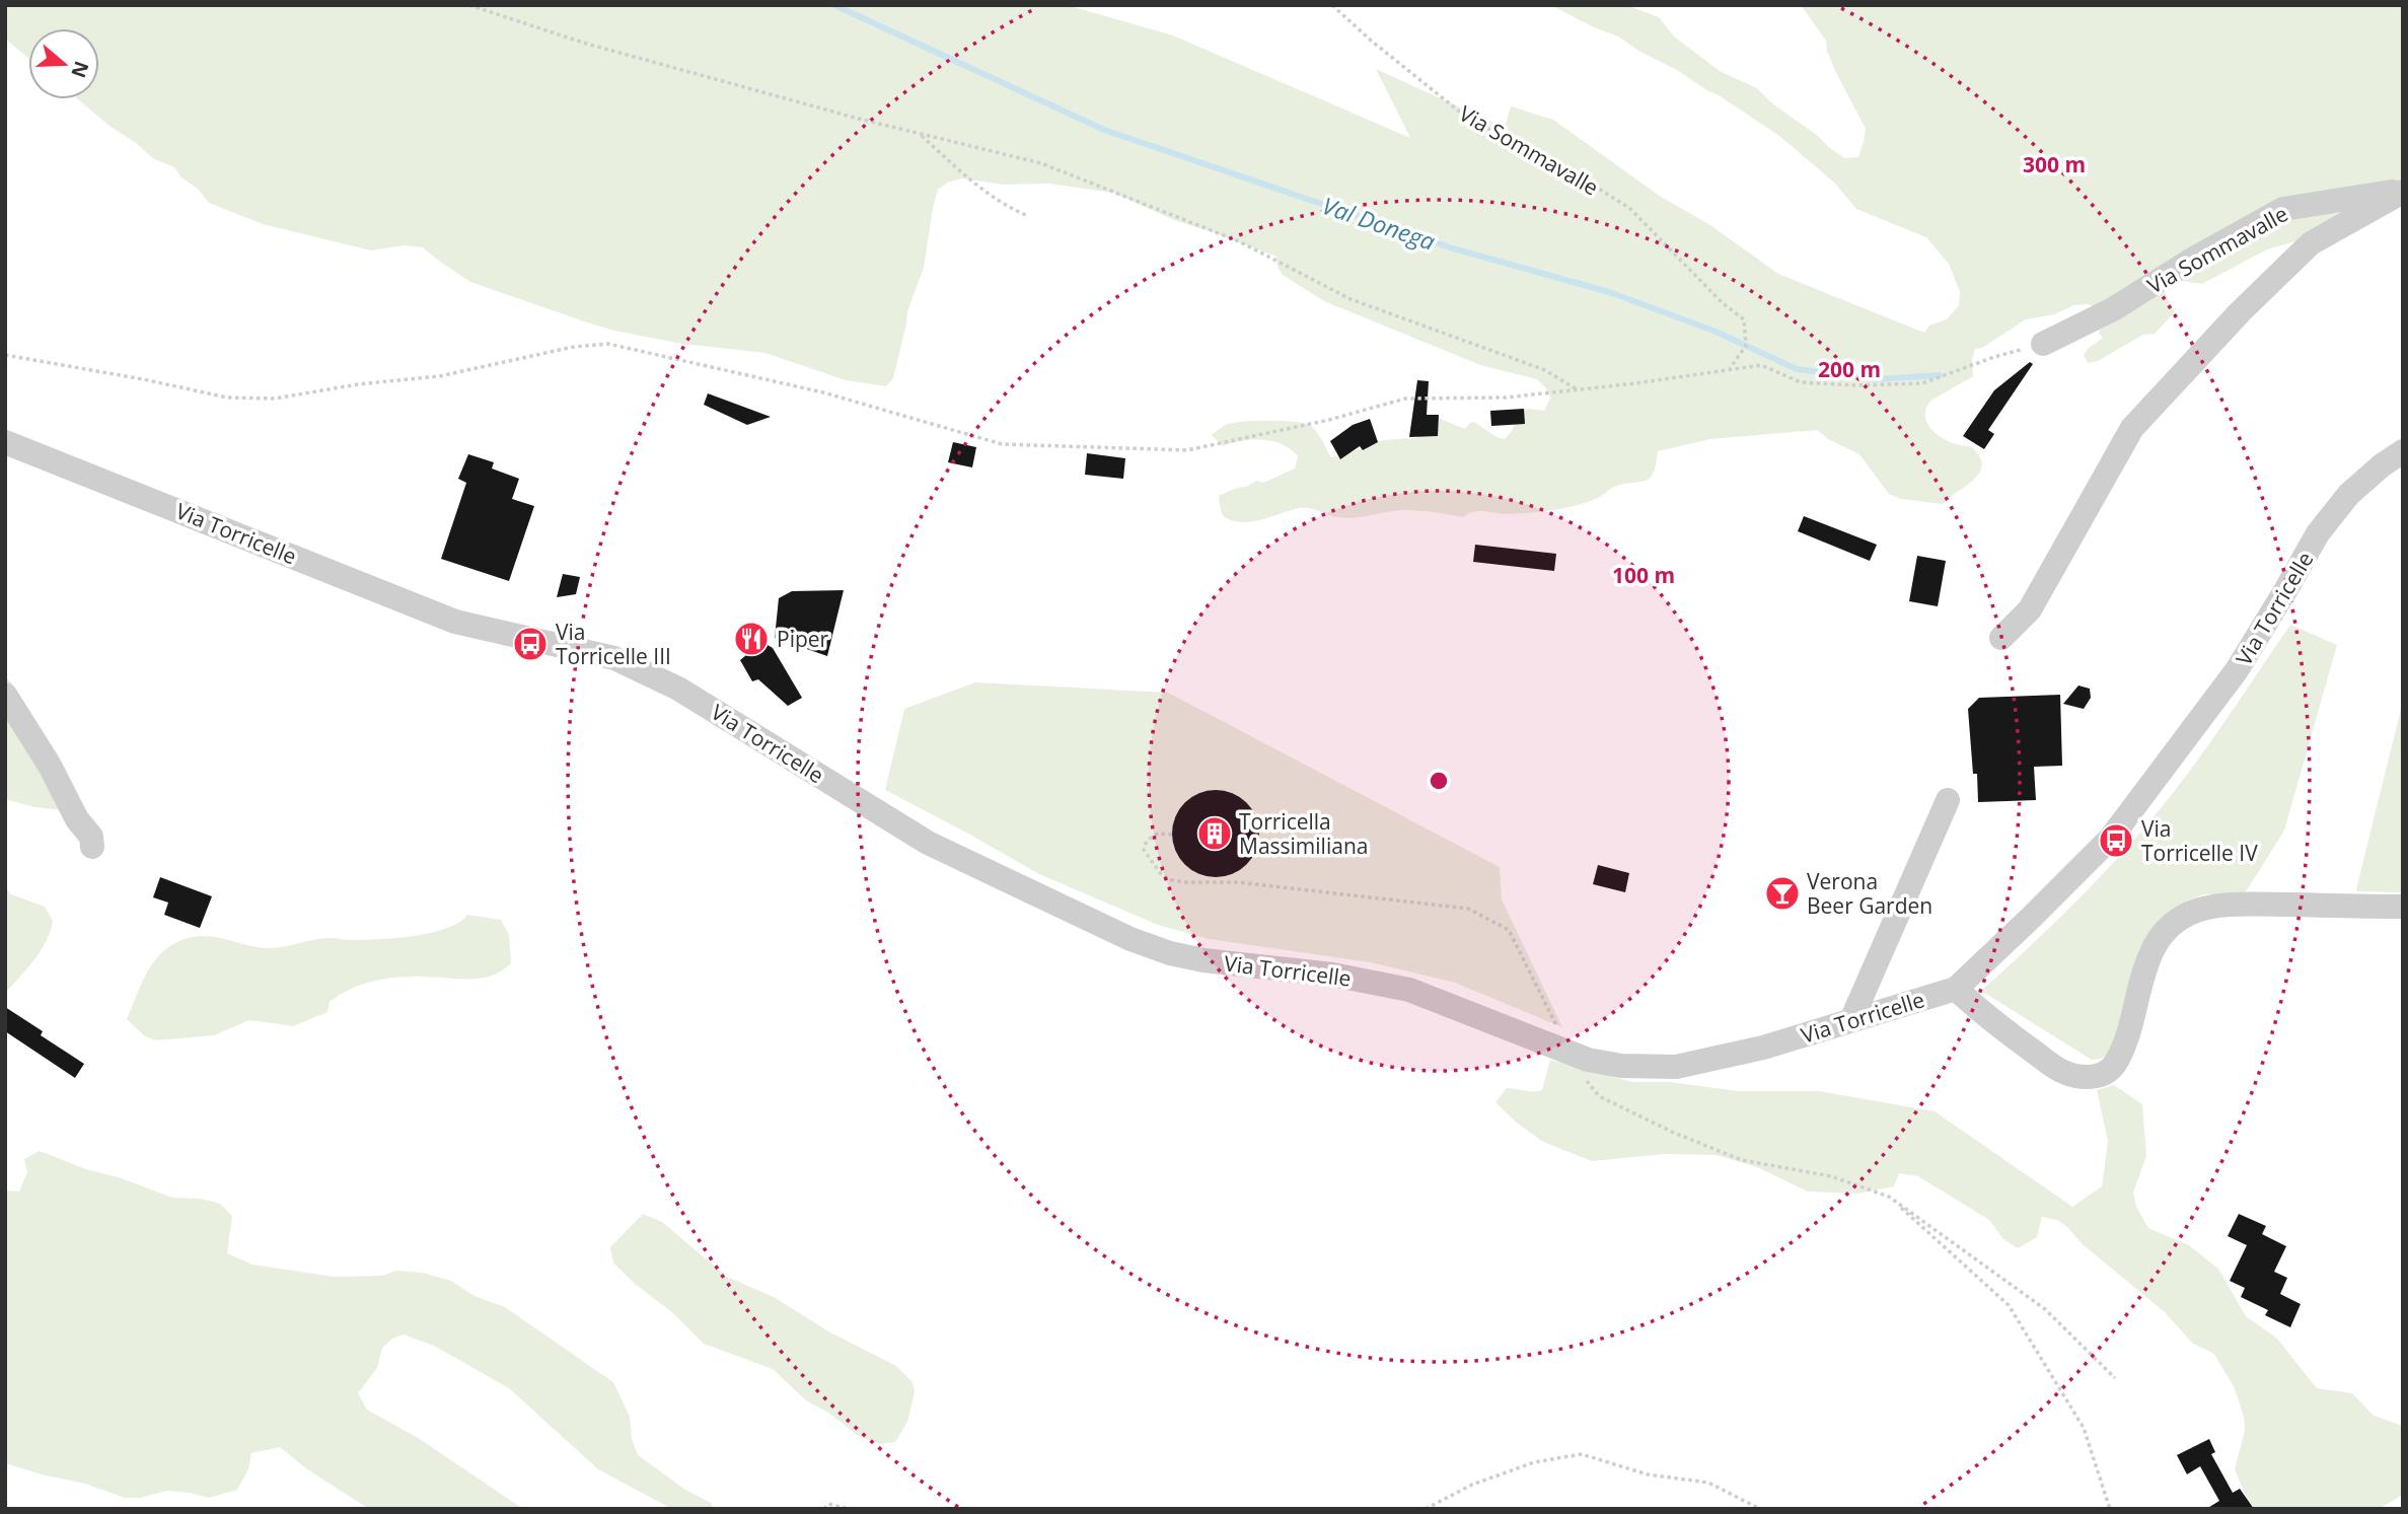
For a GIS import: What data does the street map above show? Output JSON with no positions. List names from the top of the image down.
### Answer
{
  "streets": {
    "street": ["Via Sommavalle", "Via Torricelle"]
  },
  "water": ["Val Donega"],
  "places": {
    "restaurant": ["Piper"],
    "bus stop": ["Via Torricelle III", "Via Torricelle IV"],
    "building": ["Torricella Massimiliana"],
    "bar": ["Verona Beer Garden"]
  },
  "north": "right",
  "rings": ["300 m", "200 m", "100 m"]
}
